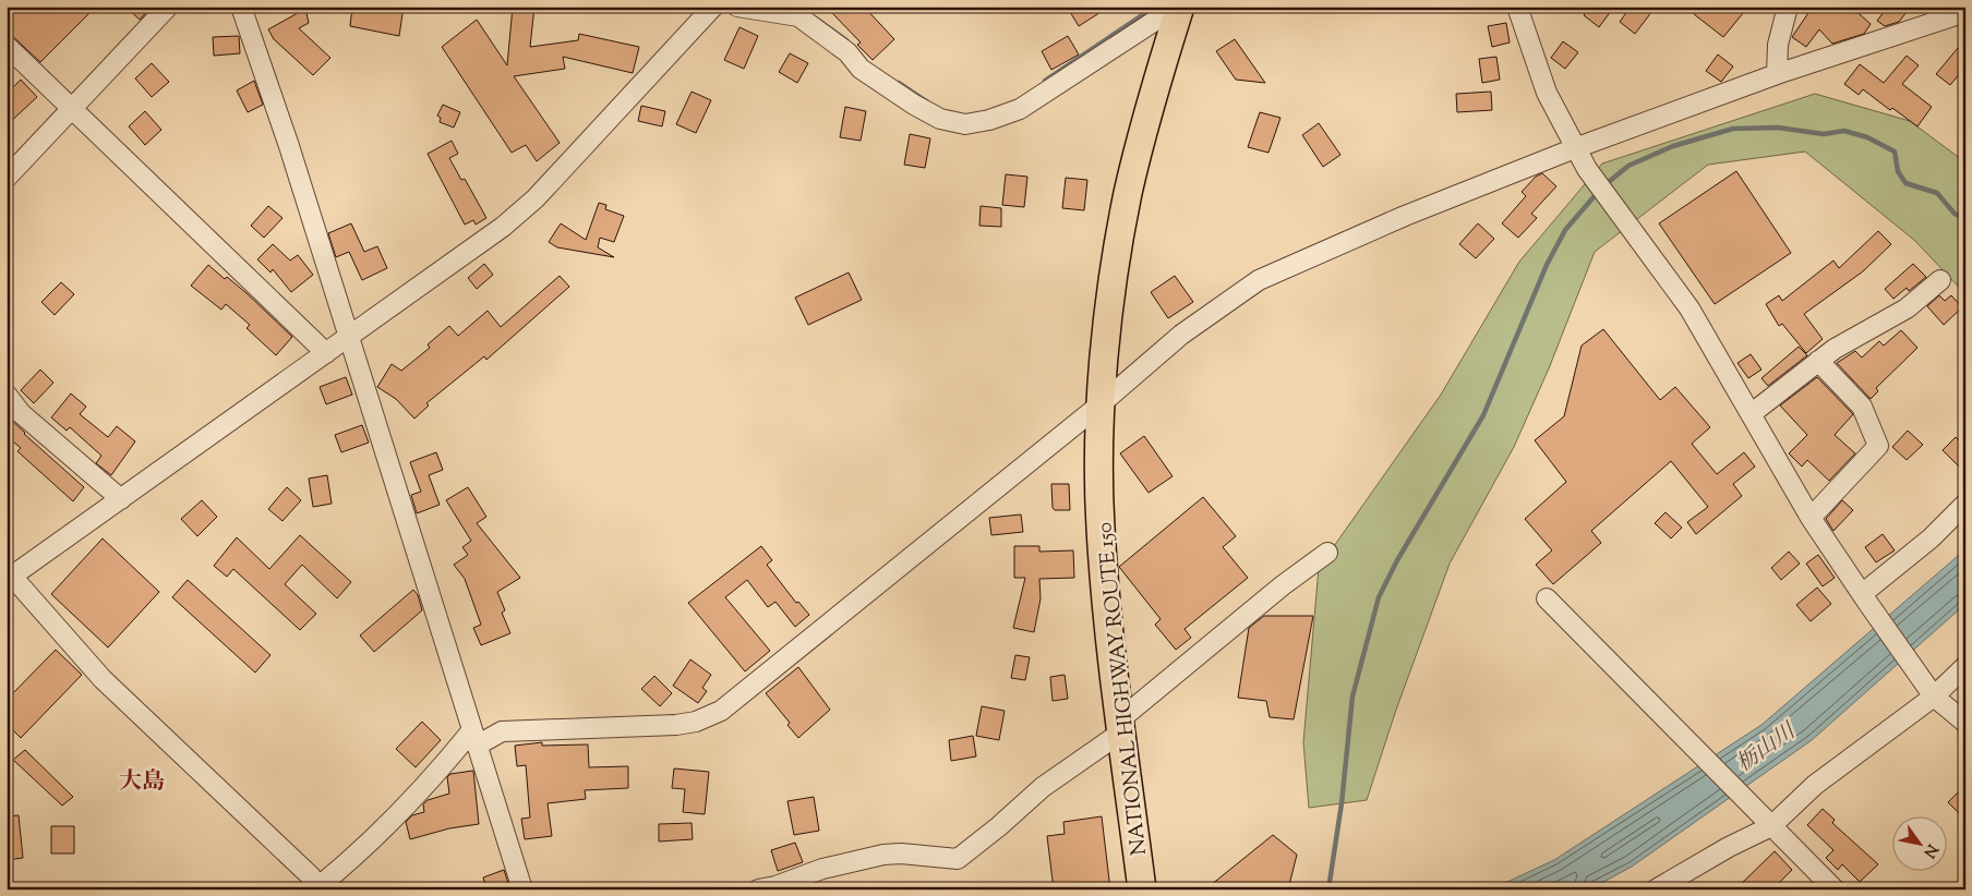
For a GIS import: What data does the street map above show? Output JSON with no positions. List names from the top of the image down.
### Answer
{
  "streets": {
    "highway": ["NATIONAL HIGHWAY ROUTE 150"]
  },
  "districts": ["大島"],
  "water": ["栃山川"],
  "north": "bottom right"
}
